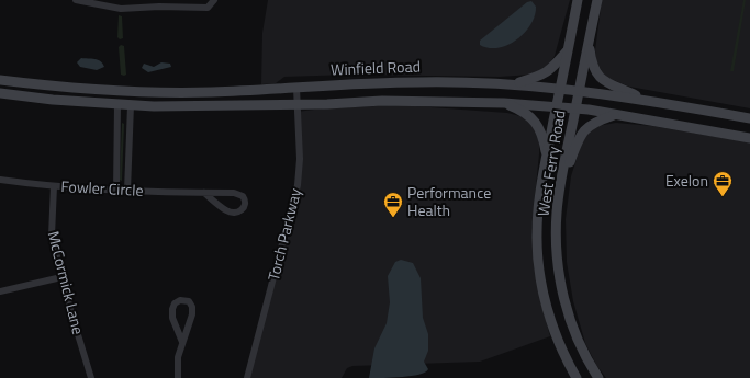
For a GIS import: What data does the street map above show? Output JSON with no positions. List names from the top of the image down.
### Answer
{
  "streets": {
    "main road": ["Winfield Road", "West Ferry Road"],
    "street": ["Fowler Circle", "Torch Parkway", "McCormick Lane"]
  },
  "crossings": [
    ["Winfield Road", "West Ferry Road"],
    ["Winfield Road", "Torch Parkway"],
    ["Fowler Circle", "McCormick Lane"]
  ],
  "places": {
    "office": ["Exelon", "Performance Health"]
  }
}
